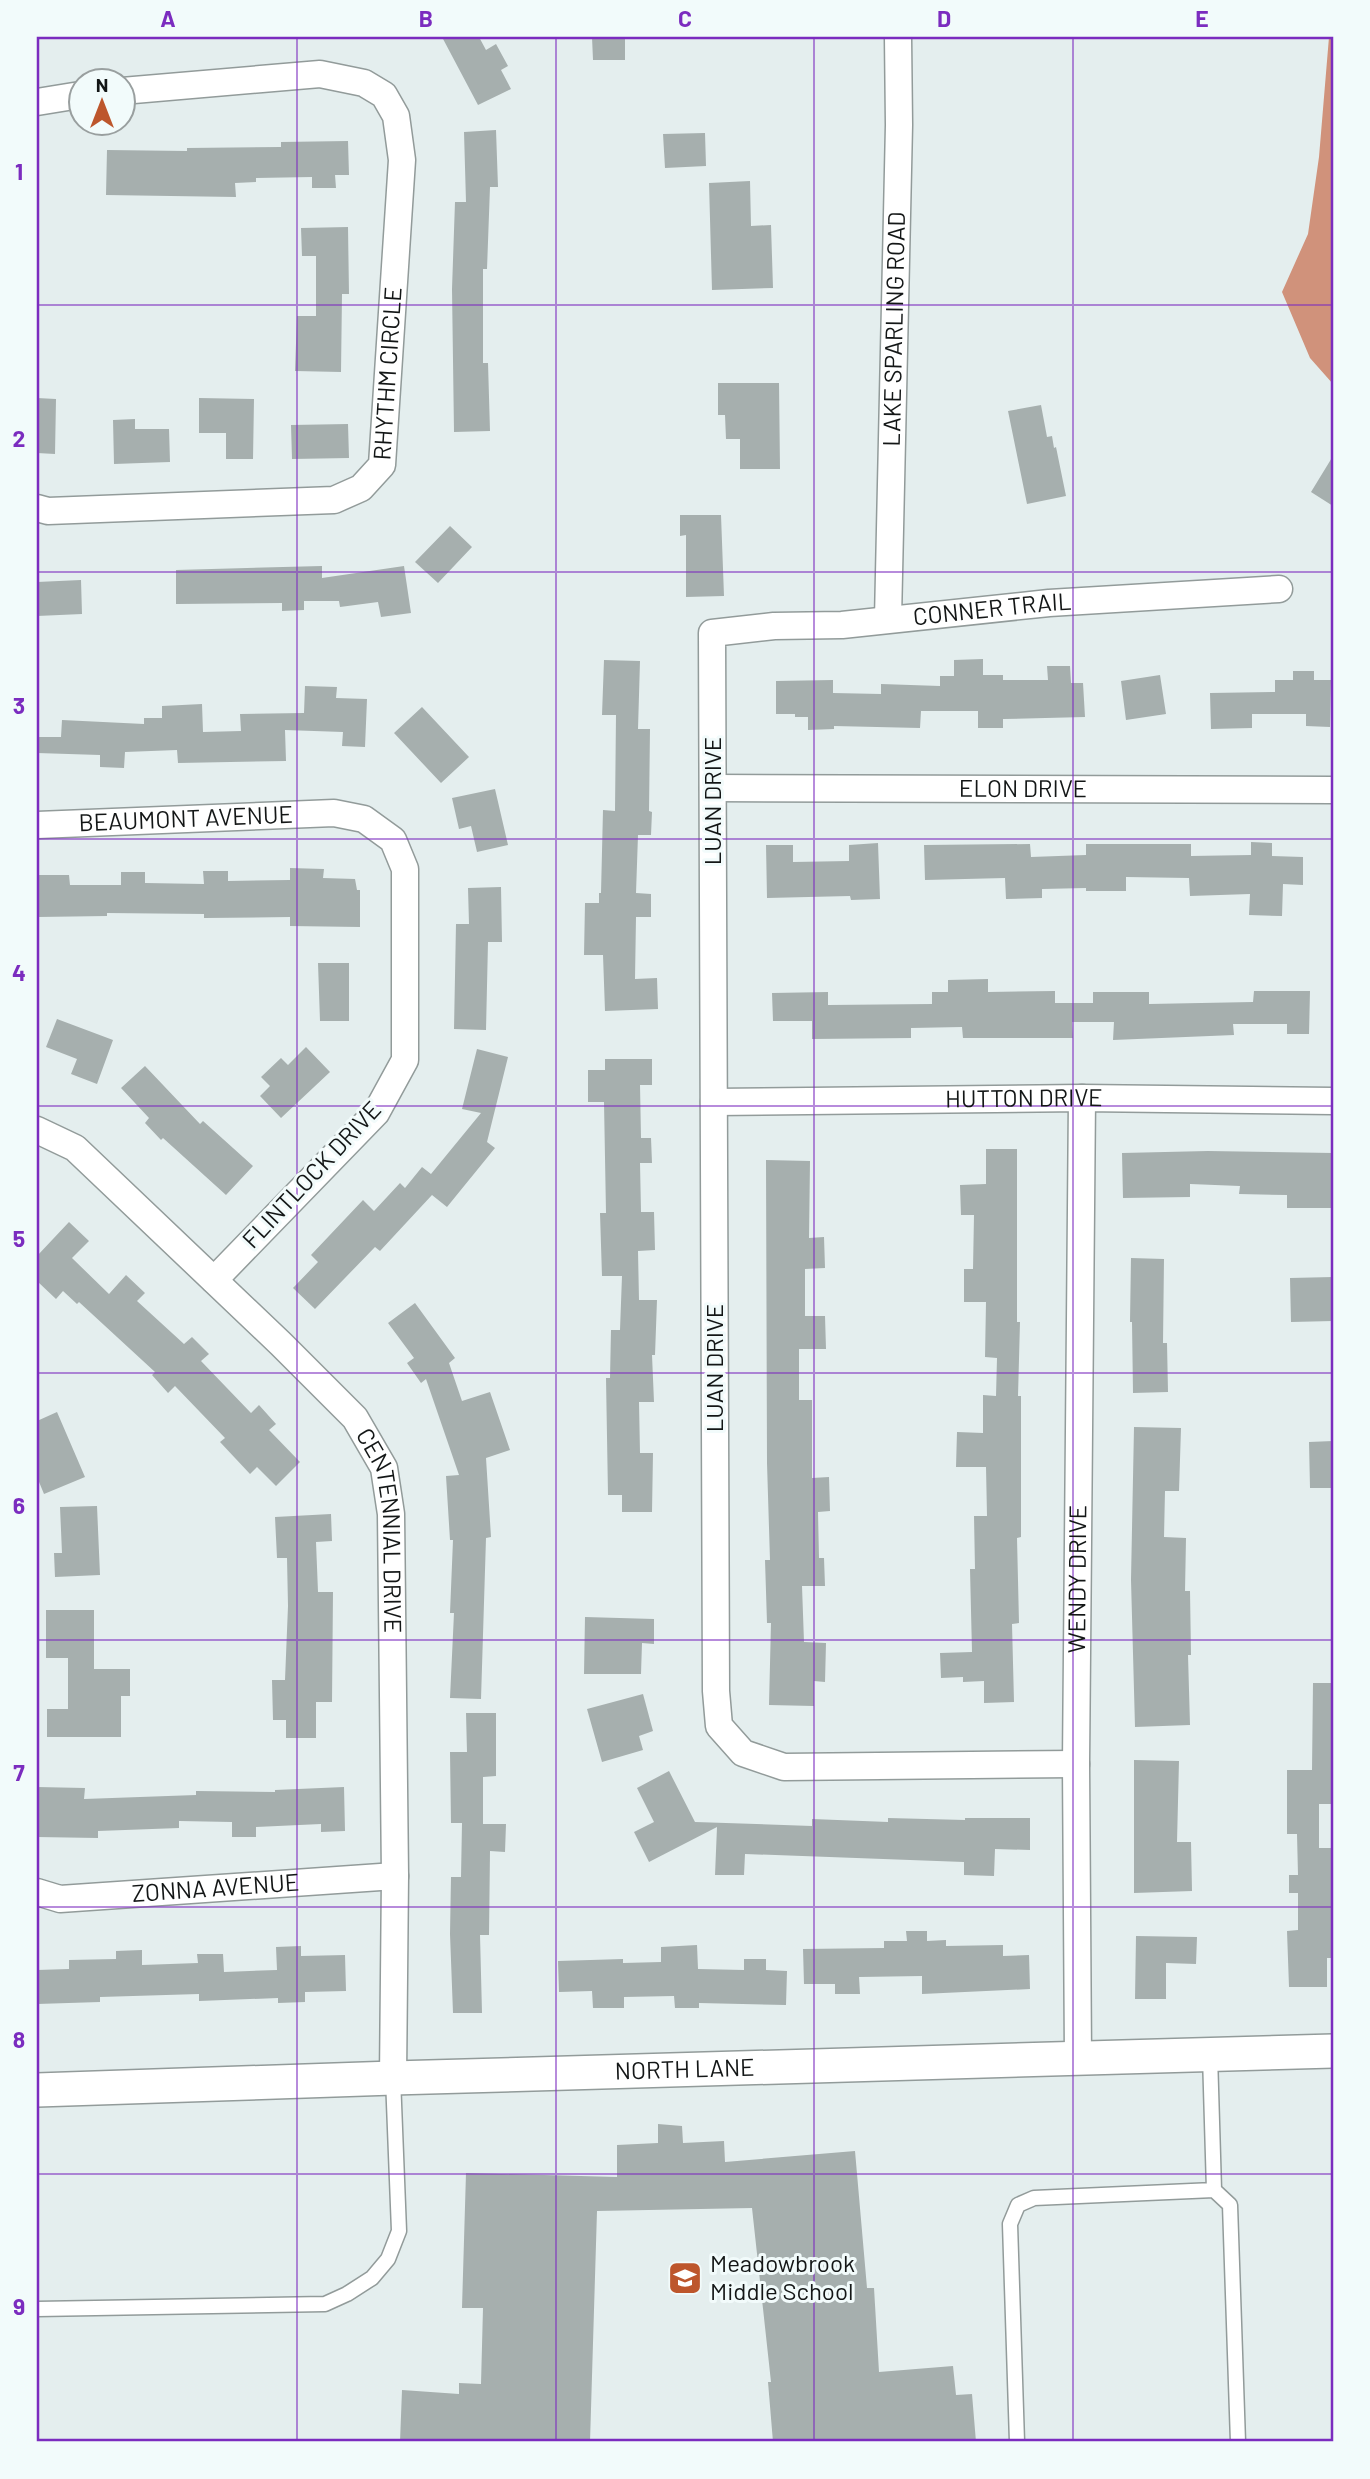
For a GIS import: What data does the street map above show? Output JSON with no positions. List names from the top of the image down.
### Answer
{
  "streets": {
    "street": [
      "LAKE SPARLING ROAD",
      "RHYTHM CIRCLE",
      "CONNER TRAIL",
      "ELON DRIVE",
      "LUAN DRIVE",
      "BEAUMONT AVENUE",
      "HUTTON DRIVE",
      "FLINTLOCK DRIVE",
      "CENTENNIAL DRIVE",
      "WENDY DRIVE",
      "ZONNA AVENUE",
      "NORTH LANE"
    ]
  },
  "crossings": [
    ["LAKE SPARLING ROAD", "CONNER TRAIL"],
    ["CONNER TRAIL", "LUAN DRIVE"],
    ["ELON DRIVE", "LUAN DRIVE"],
    ["LUAN DRIVE", "HUTTON DRIVE"],
    ["LUAN DRIVE", "WENDY DRIVE"],
    ["BEAUMONT AVENUE", "FLINTLOCK DRIVE"],
    ["HUTTON DRIVE", "WENDY DRIVE"],
    ["FLINTLOCK DRIVE", "CENTENNIAL DRIVE"],
    ["CENTENNIAL DRIVE", "ZONNA AVENUE"],
    ["CENTENNIAL DRIVE", "NORTH LANE"],
    ["WENDY DRIVE", "NORTH LANE"]
  ],
  "places": {
    "school or university": ["Meadowbrook Middle School"]
  },
  "north": "top",
  "grid": {
    "columns": [
      "A",
      "B",
      "C",
      "D",
      "E"
    ],
    "rows": [
      "1",
      "2",
      "3",
      "4",
      "5",
      "6",
      "7",
      "8",
      "9"
    ]
  }
}
